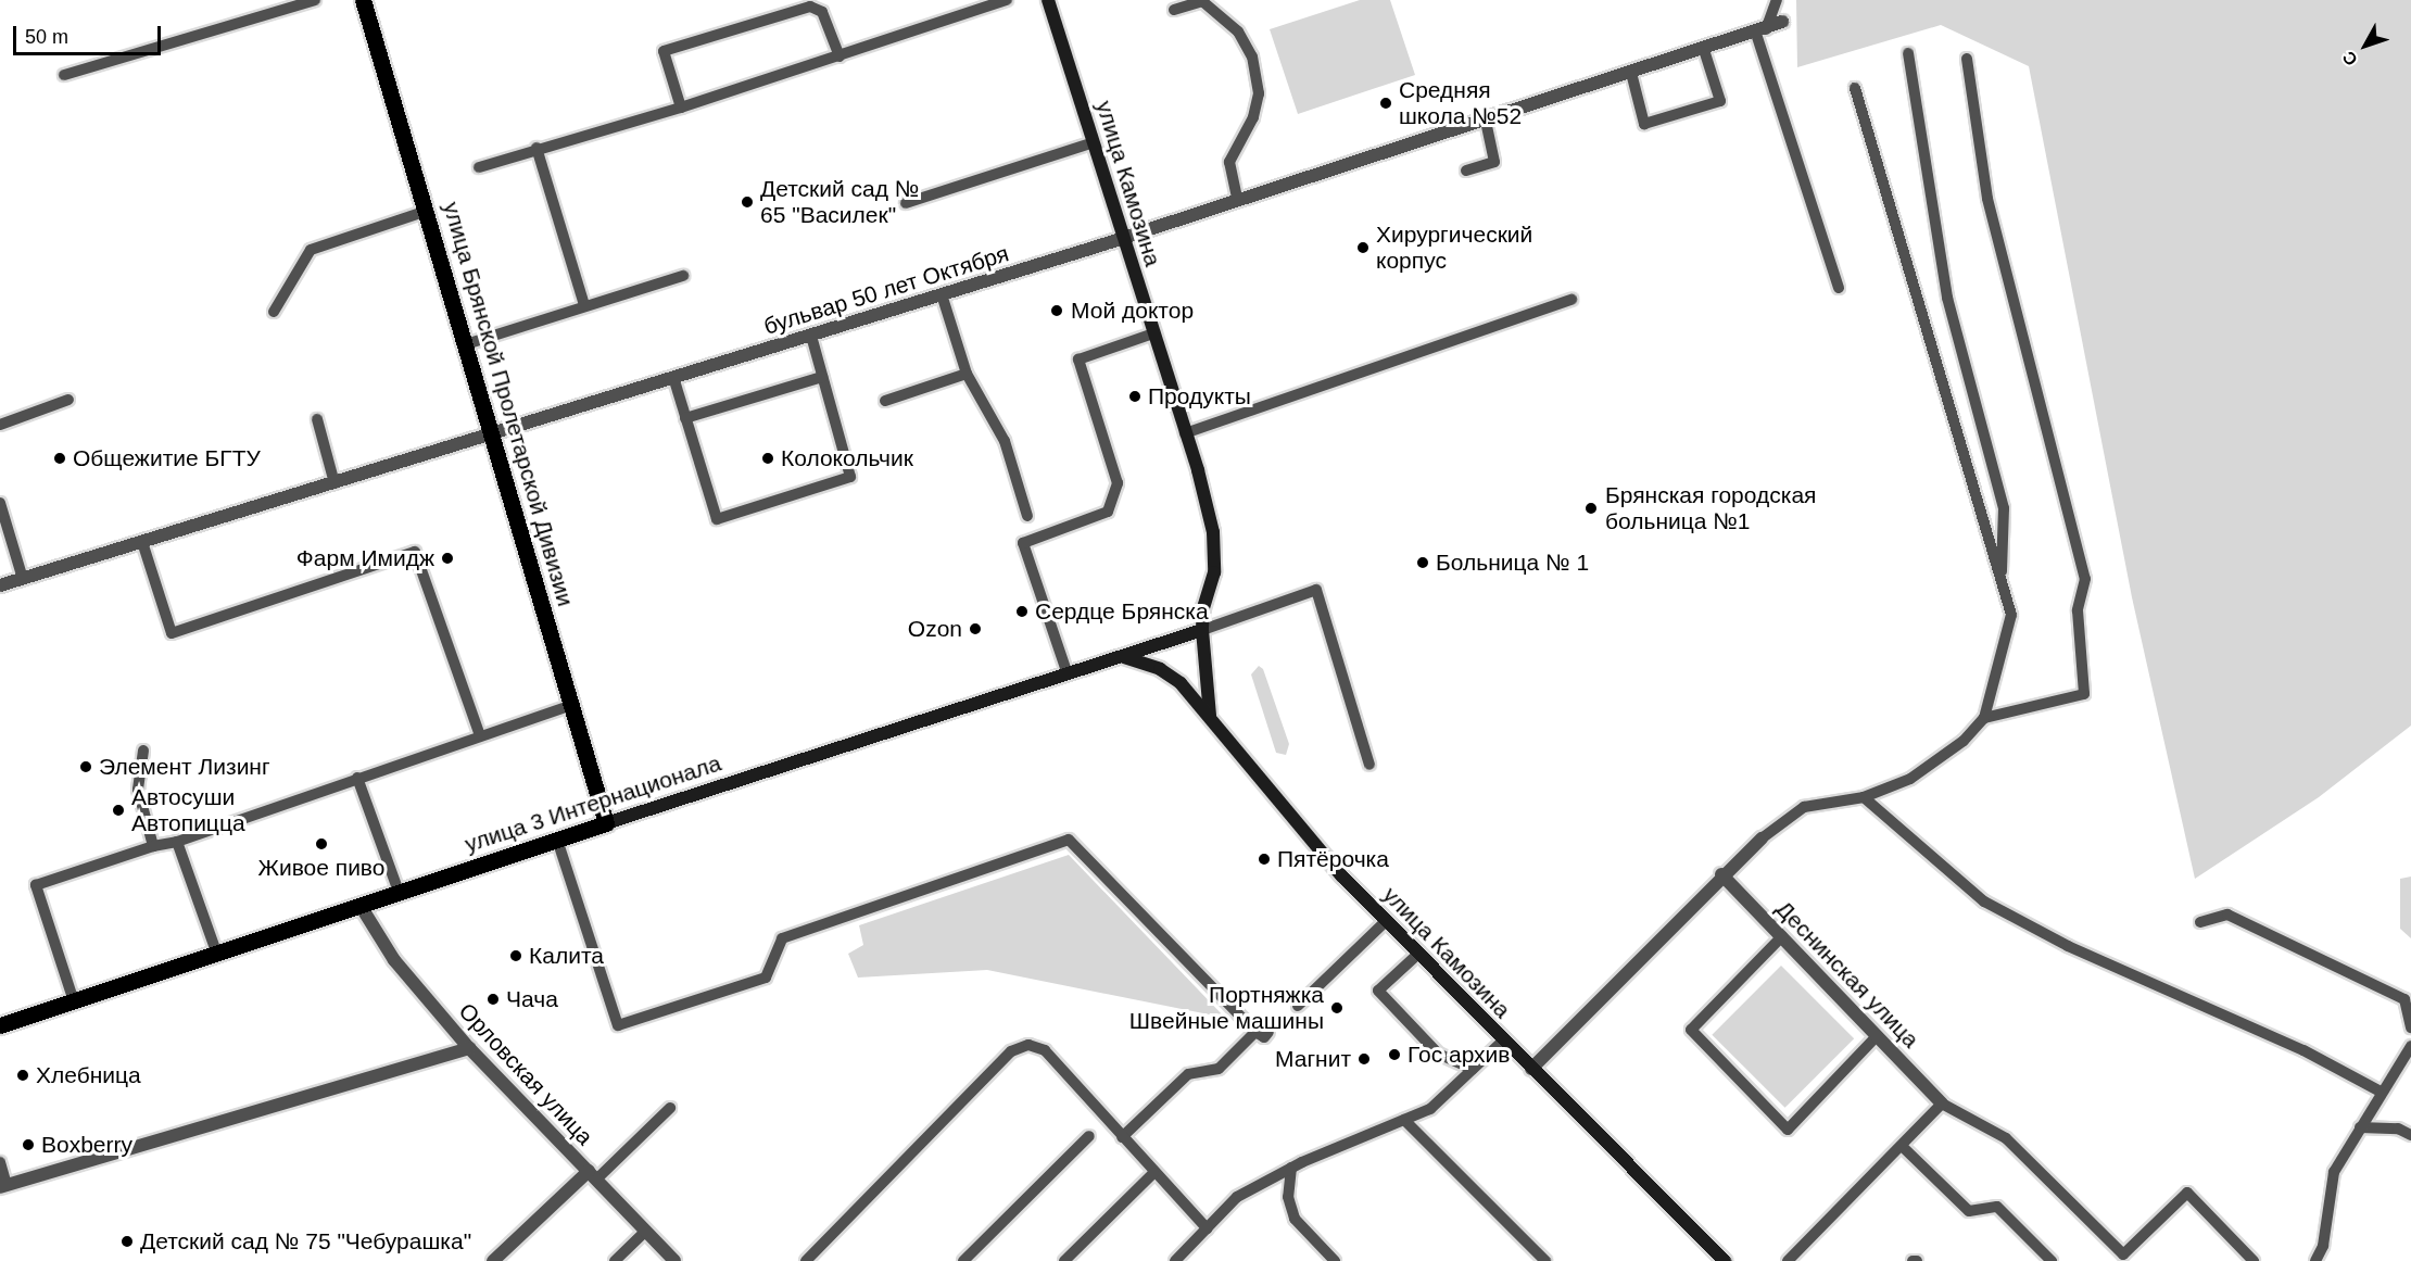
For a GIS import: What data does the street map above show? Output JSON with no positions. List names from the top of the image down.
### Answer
{
  "streets": {
    "main road": ["улица Брянской Пролетарской Дивизии", "улица 3 Интернационала"],
    "street": [
      "улица Камозина",
      "бульвар 50 лет Октября",
      "Деснинская улица",
      "Орловская улица"
    ]
  },
  "crossings": [
    ["улица Камозина", "бульвар 50 лет Октября"],
    ["улица Камозина", "улица 3 Интернационала"],
    ["бульвар 50 лет Октября", "улица Брянской Пролетарской Дивизии"],
    ["улица Брянской Пролетарской Дивизии", "улица 3 Интернационала"],
    ["улица 3 Интернационала", "Орловская улица"]
  ],
  "places": [
    "Средняя школа №52",
    "Детский сад № 65 \"Василек\"",
    "Хирургический корпус",
    "Мой доктор",
    "Продукты",
    "Общежитие БГТУ",
    "Колокольчик",
    "Брянская городская больница №1",
    "Фарм Имидж",
    "Больница № 1",
    "Сердце Брянска",
    "Ozon",
    "Элемент Лизинг",
    "Автосуши Автопицца",
    "Живое пиво",
    "Пятёрочка",
    "Калита",
    "Чача",
    "Портняжка Швейные машины",
    "Гос архив",
    "Магнит",
    "Хлебница",
    "Boxberry",
    "Детский сад № 75 \"Чебурашка\""
  ],
  "scale_bar": "50 m",
  "north": "bottom left"
}
